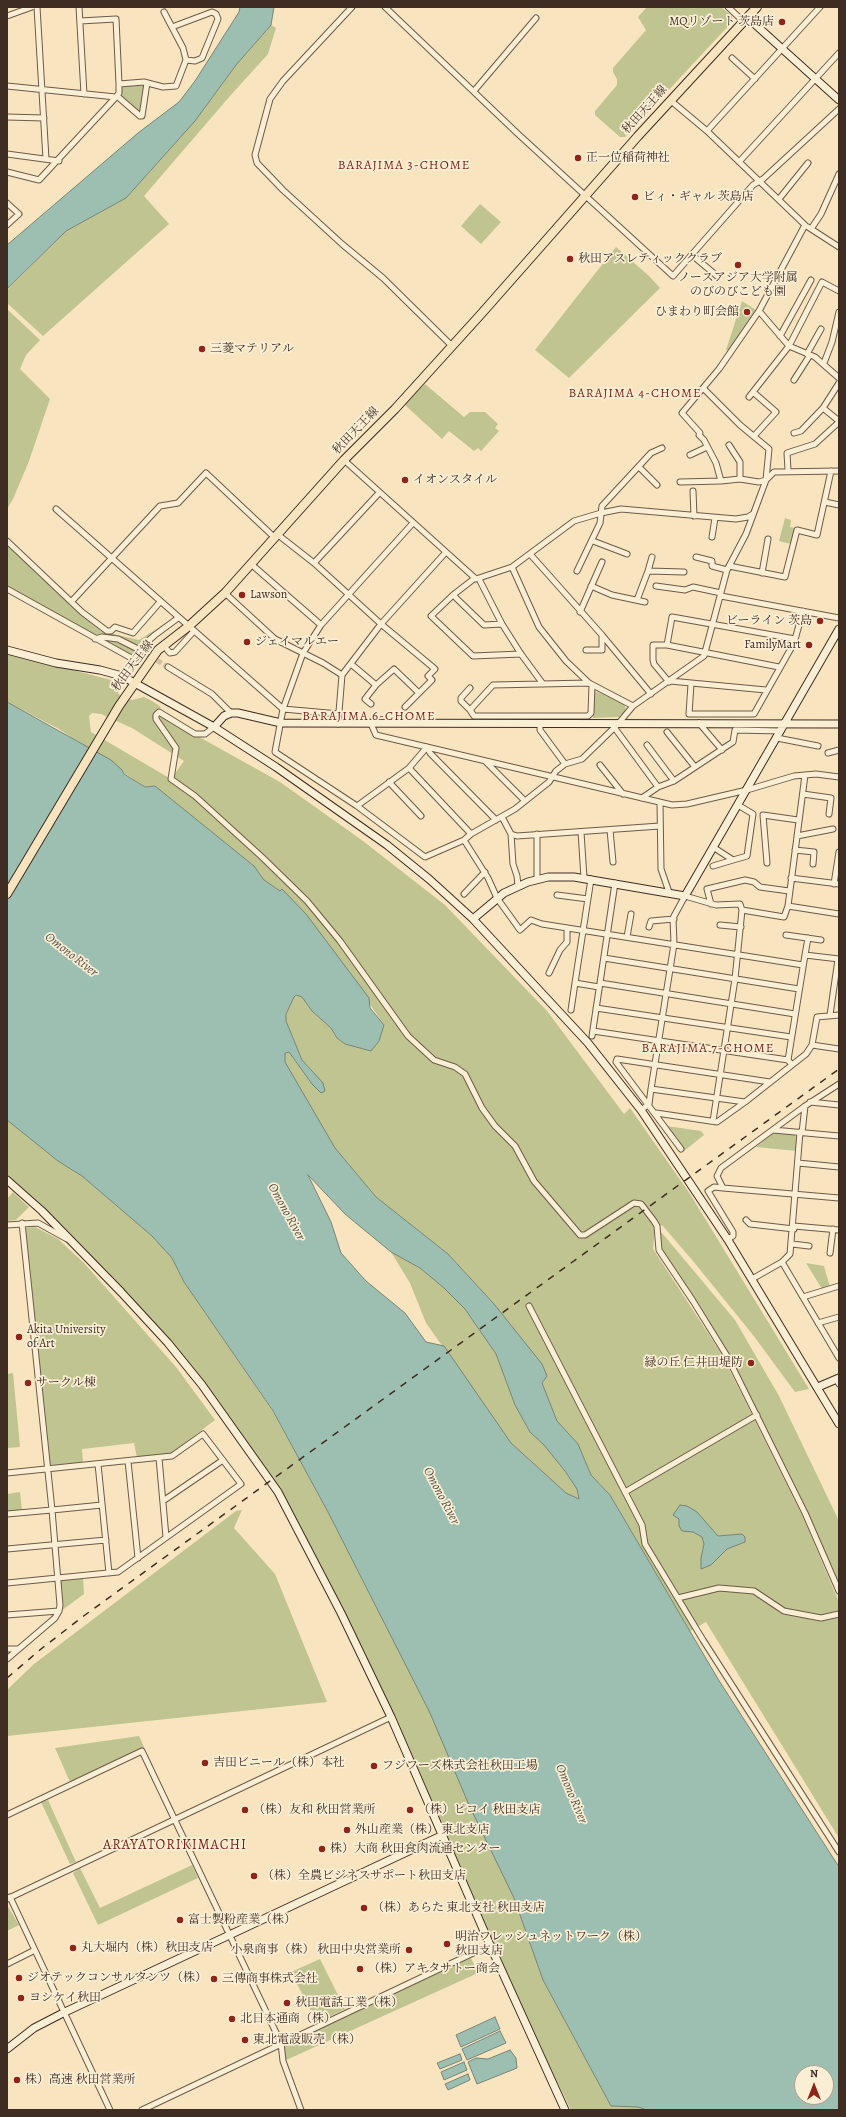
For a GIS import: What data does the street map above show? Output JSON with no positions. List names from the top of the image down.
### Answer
{
  "streets": {
    "main road": ["秋田天王線"]
  },
  "districts": [
    "BARAJIMA 3-CHOME",
    "BARAJIMA 4-CHOME",
    "BARAJIMA 6-CHOME",
    "BARAJIMA 7-CHOME",
    "ARAYATORIKIMACHI"
  ],
  "water": ["Omono River"],
  "places": [
    "MQリゾート 茨島店",
    "正一位稲荷神社",
    "ビィ・ギャル 茨島店",
    "秋田アスレティッククラブ",
    "ノースアジア大学附属 のびのびこども園",
    "ひまわり町会館",
    "三菱マテリアル",
    "イオンスタイル",
    "Lawson",
    "ビーライン 茨島",
    "ジェイマルエー",
    "FamilyMart",
    "Akita University of Art",
    "緑の丘 仁井田堤防",
    "サークル棟",
    "吉田ビニール（株）本社",
    "フジフーズ株式会社秋田工場",
    "（株）友和 秋田営業所",
    "（株）ピコイ 秋田支店",
    "外山産業（株） 東北支店",
    "株）大商 秋田食肉流通センター",
    "（株）全農ビジネスサポート秋田支店",
    "（株）あらた 東北支社 秋田支店",
    "富士製粉産業（株）",
    "明治フレッシュネットワーク（株） 秋田支店",
    "丸大堀内（株）秋田支店",
    "小泉商事（株） 秋田中央営業所",
    "（株）アキタサトー商会",
    "ジオテックコンサルタンツ（株）",
    "三傳商事株式会社",
    "ヨシケイ秋田",
    "秋田電話工業（株）",
    "北日本通商（株）",
    "東北電設販売（株）",
    "株）高速 秋田営業所"
  ],
  "north": "top"
}
